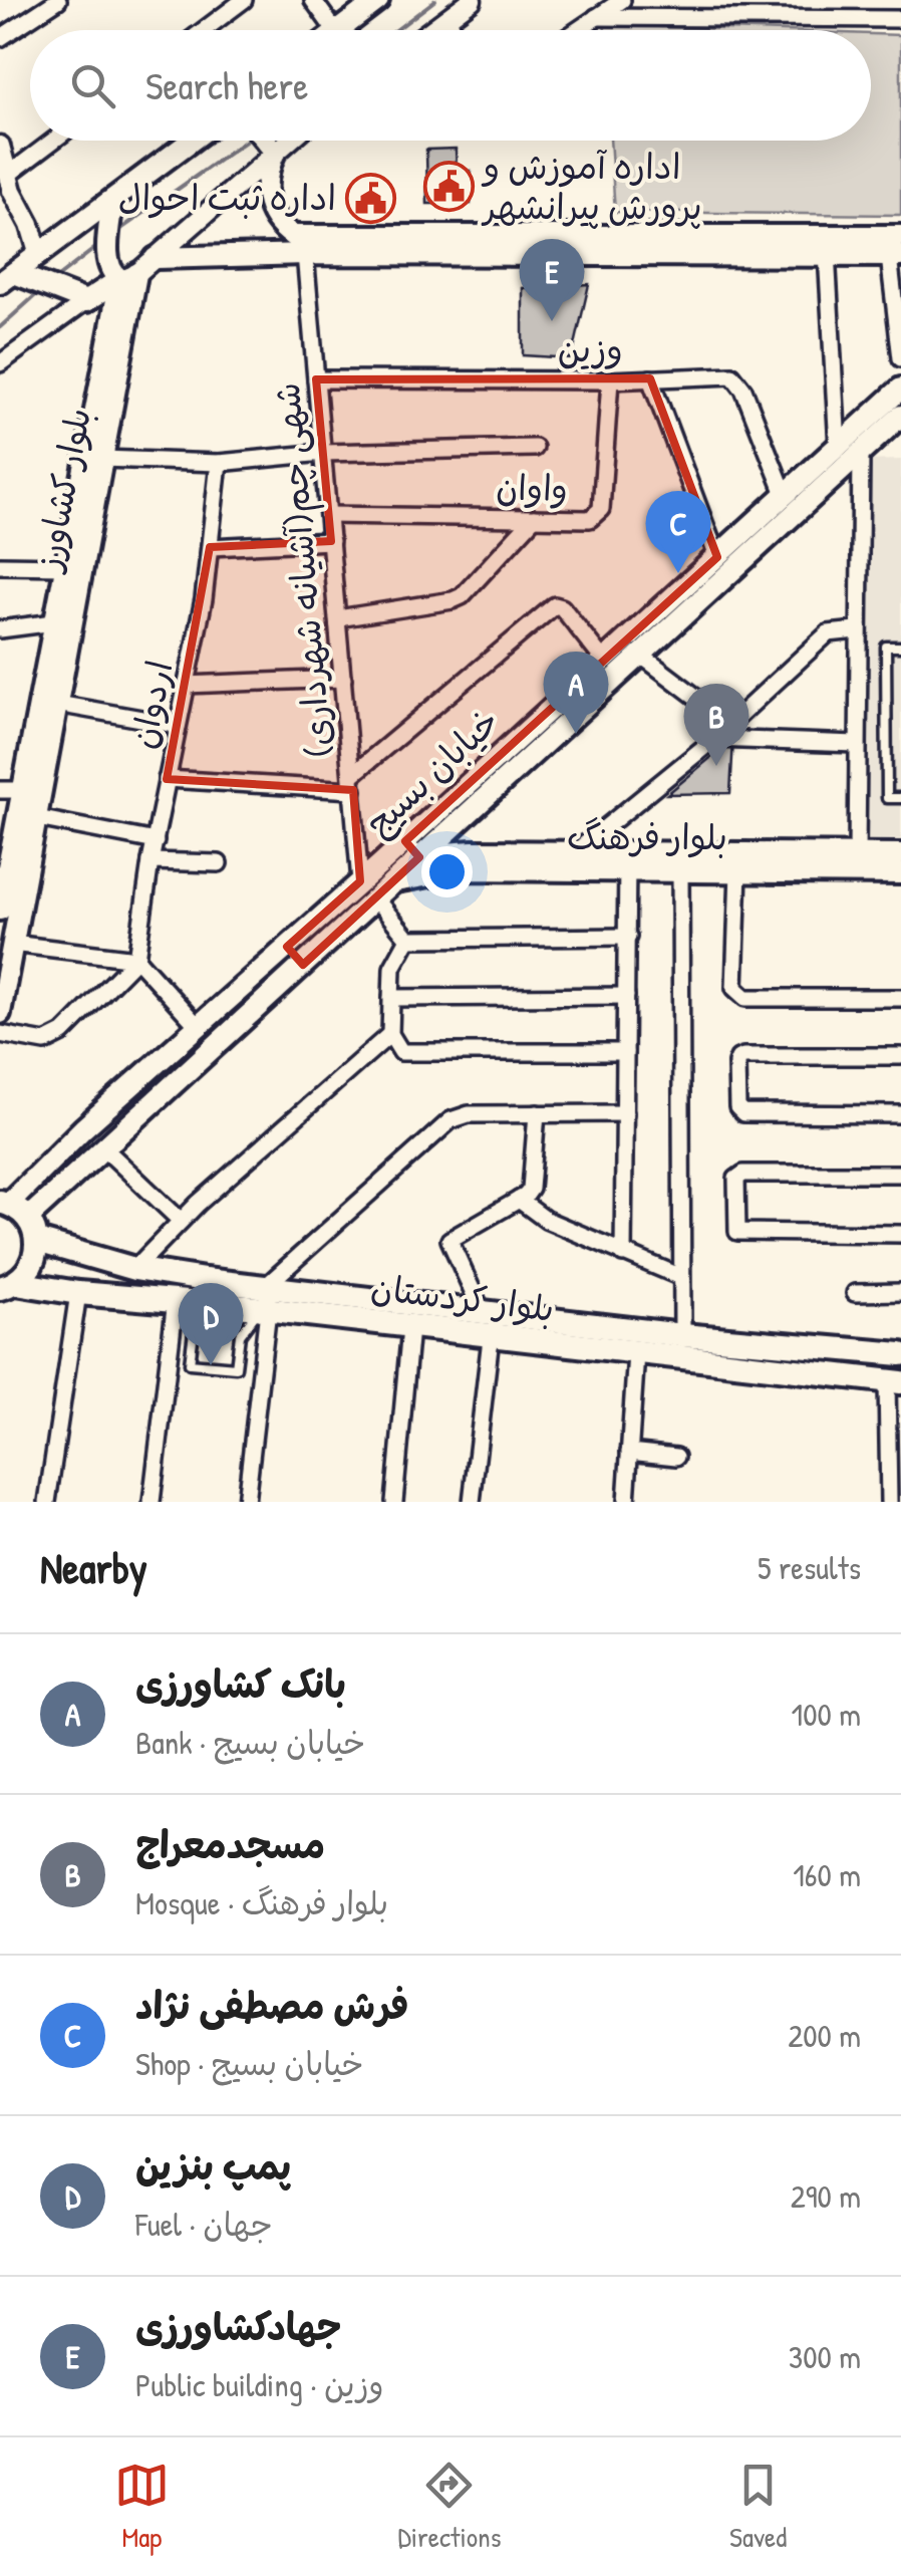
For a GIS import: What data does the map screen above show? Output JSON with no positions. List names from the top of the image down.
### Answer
{
  "streets": {
    "main road": [
      "بلوار کشاورز",
      "خیابان بسیج",
      "بلوار فرهنگ",
      "بلوار کردستان"
    ],
    "street": [
      "وزین",
      "واوان",
      "شهی چم(آشیانه شهرداری)",
      "اردوان"
    ]
  },
  "crossings": [
    ["وزین", "واوان"],
    ["وزین", "شهی چم(آشیانه شهرداری)"],
    ["وزین", "خیابان بسیج"],
    ["واوان", "شهی چم(آشیانه شهرداری)"],
    ["شهی چم(آشیانه شهرداری)", "خیابان بسیج"],
    ["خیابان بسیج", "بلوار فرهنگ"]
  ],
  "places": {
    "public building": ["اداره آموزش و پرورش پیرانشهر", "اداره ثبت احوال"]
  },
  "page": {
    "search": "Search here",
    "pins": [
      "E",
      "C",
      "A",
      "B",
      "D"
    ],
    "heading": ["Nearby", "5 results"],
    "list": [
      {
        "mark": "A",
        "name": "بانک کشاورزی",
        "note": "Bank · خیابان بسیج",
        "value": "100 m"
      },
      {
        "mark": "B",
        "name": "مسجدمعراج",
        "note": "Mosque · بلوار فرهنگ",
        "value": "160 m"
      },
      {
        "mark": "C",
        "name": "فرش مصطفی نژاد",
        "note": "Shop · خیابان بسیج",
        "value": "200 m"
      },
      {
        "mark": "D",
        "name": "پمپ بنزین",
        "note": "Fuel · جهان",
        "value": "290 m"
      },
      {
        "mark": "E",
        "name": "جهادکشاورزی",
        "note": "Public building · وزین",
        "value": "300 m"
      }
    ],
    "nav": ["Map", "Directions", "Saved"]
  }
}
